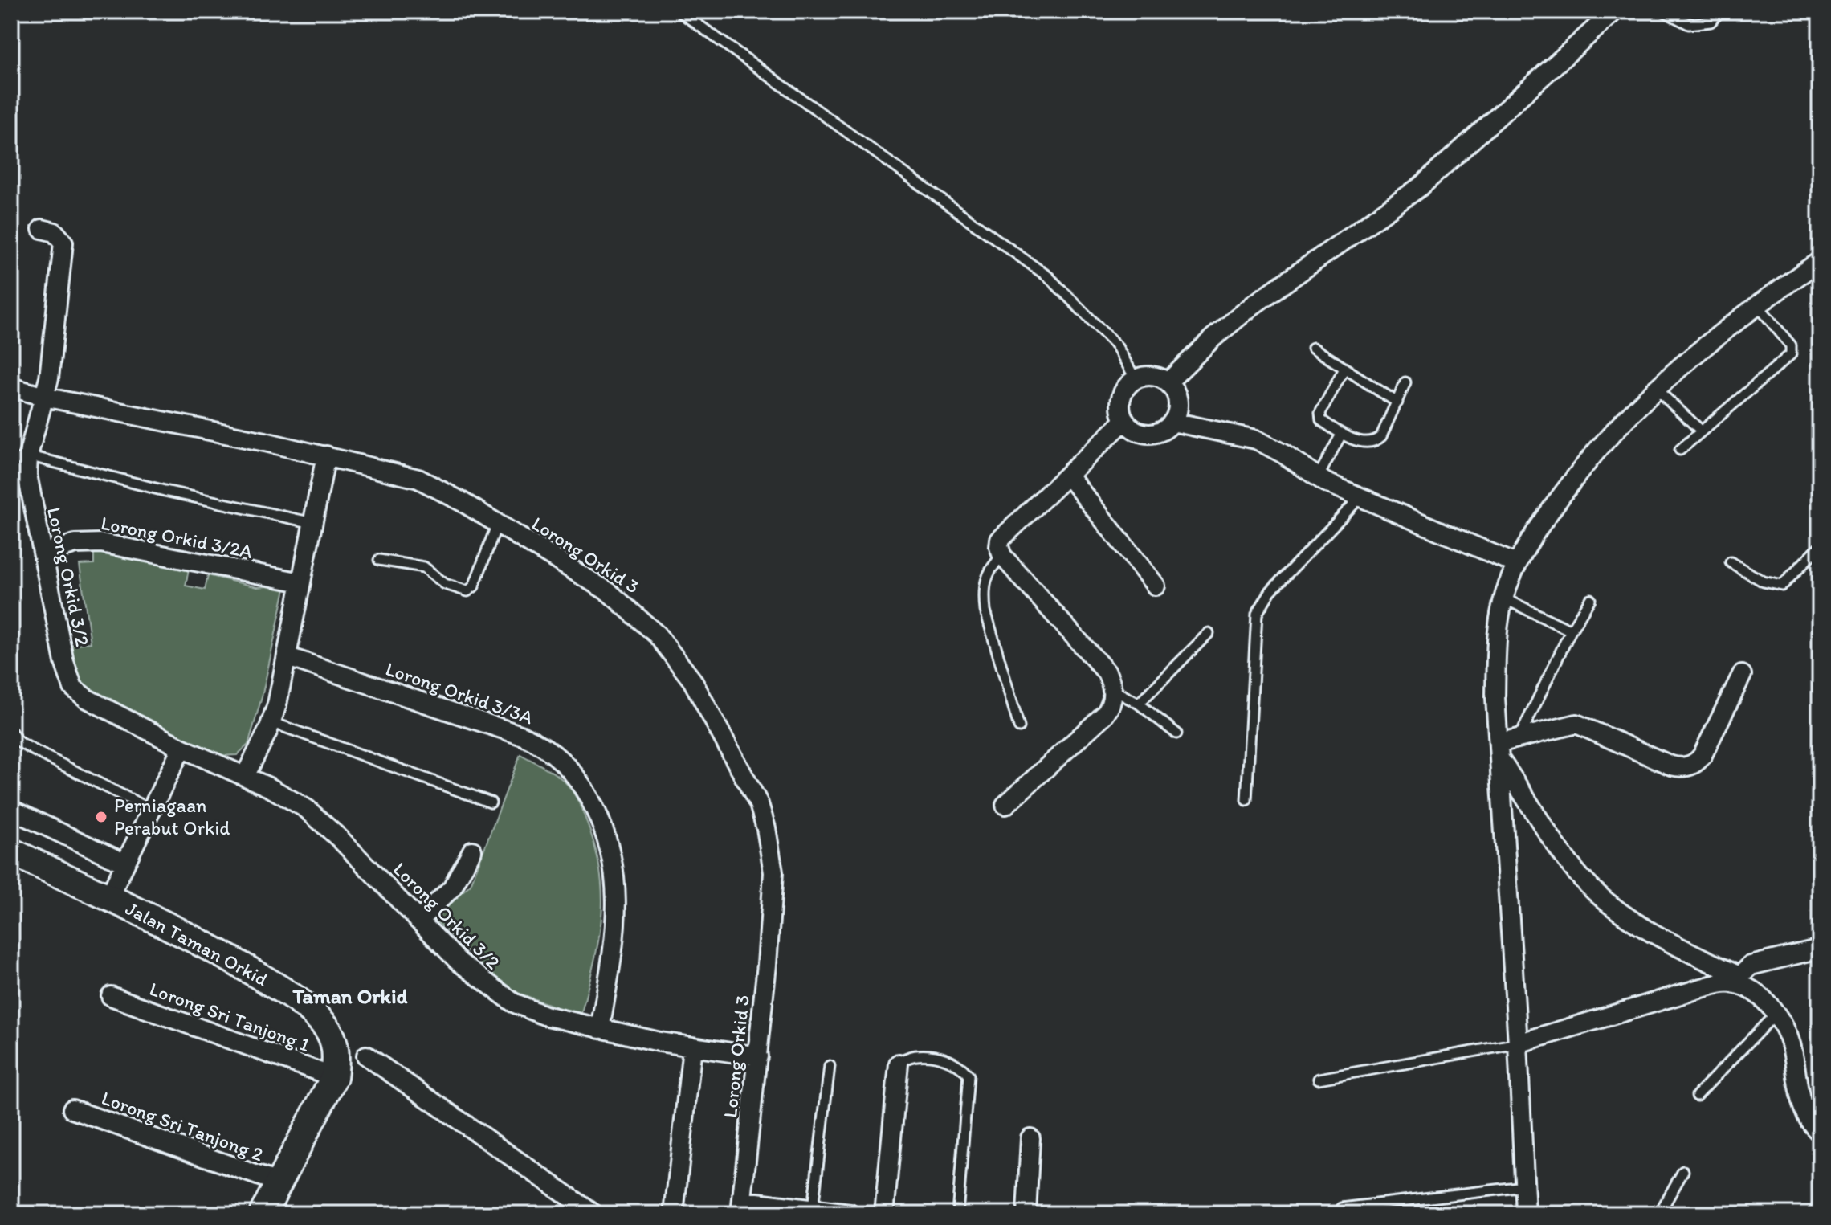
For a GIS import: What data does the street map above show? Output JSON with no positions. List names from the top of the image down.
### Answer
{
  "streets": {
    "main road": ["Jalan Taman Orkid"],
    "street": [
      "Lorong Orkid 3/2A",
      "Lorong Orkid 3",
      "Lorong Orkid 3/2",
      "Lorong Orkid 3/3A",
      "Lorong Sri Tanjong 1",
      "Lorong Sri Tanjong 2"
    ]
  },
  "crossings": [
    ["Lorong Orkid 3/2A", "Lorong Orkid 3/2"],
    ["Lorong Orkid 3", "Lorong Orkid 3/2"],
    ["Lorong Orkid 3/2", "Lorong Orkid 3/3A"],
    ["Jalan Taman Orkid", "Lorong Sri Tanjong 1"],
    ["Jalan Taman Orkid", "Lorong Sri Tanjong 2"]
  ],
  "districts": ["Taman Orkid"],
  "places": ["Perniagaan Perabut Orkid"]
}
